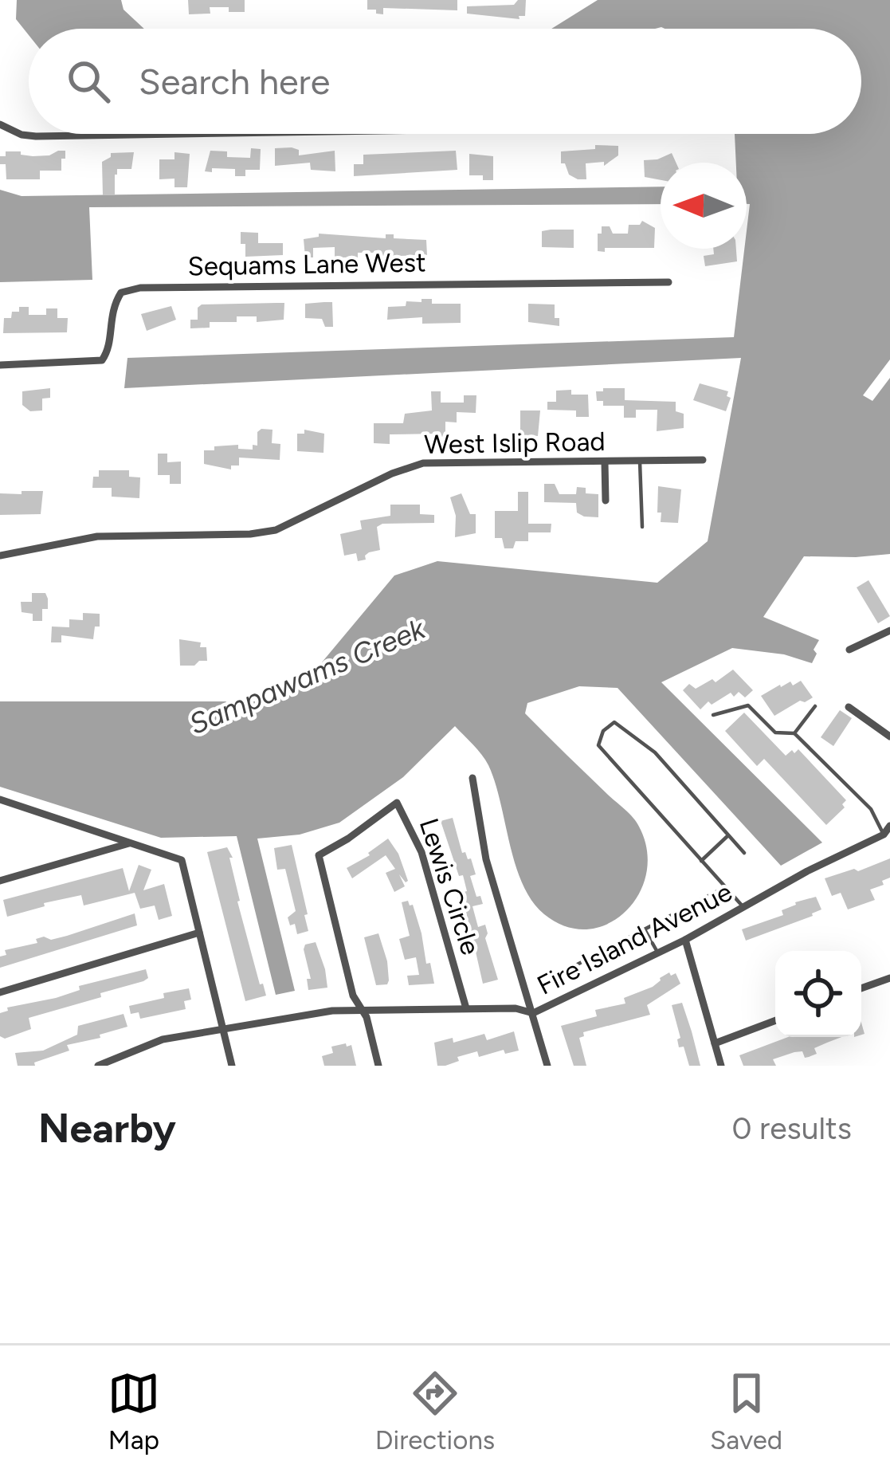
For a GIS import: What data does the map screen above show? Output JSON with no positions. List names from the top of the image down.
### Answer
{
  "streets": {
    "street": [
      "Sequams Lane West",
      "West Islip Road",
      "Lewis Circle",
      "Fire Island Avenue"
    ]
  },
  "crossings": [
    ["Lewis Circle", "Fire Island Avenue"]
  ],
  "water": ["Sampawams Creek"],
  "north": "left",
  "page": {
    "search": "Search here",
    "heading": ["Nearby", "0 results"],
    "nav": ["Map", "Directions", "Saved"]
  }
}
